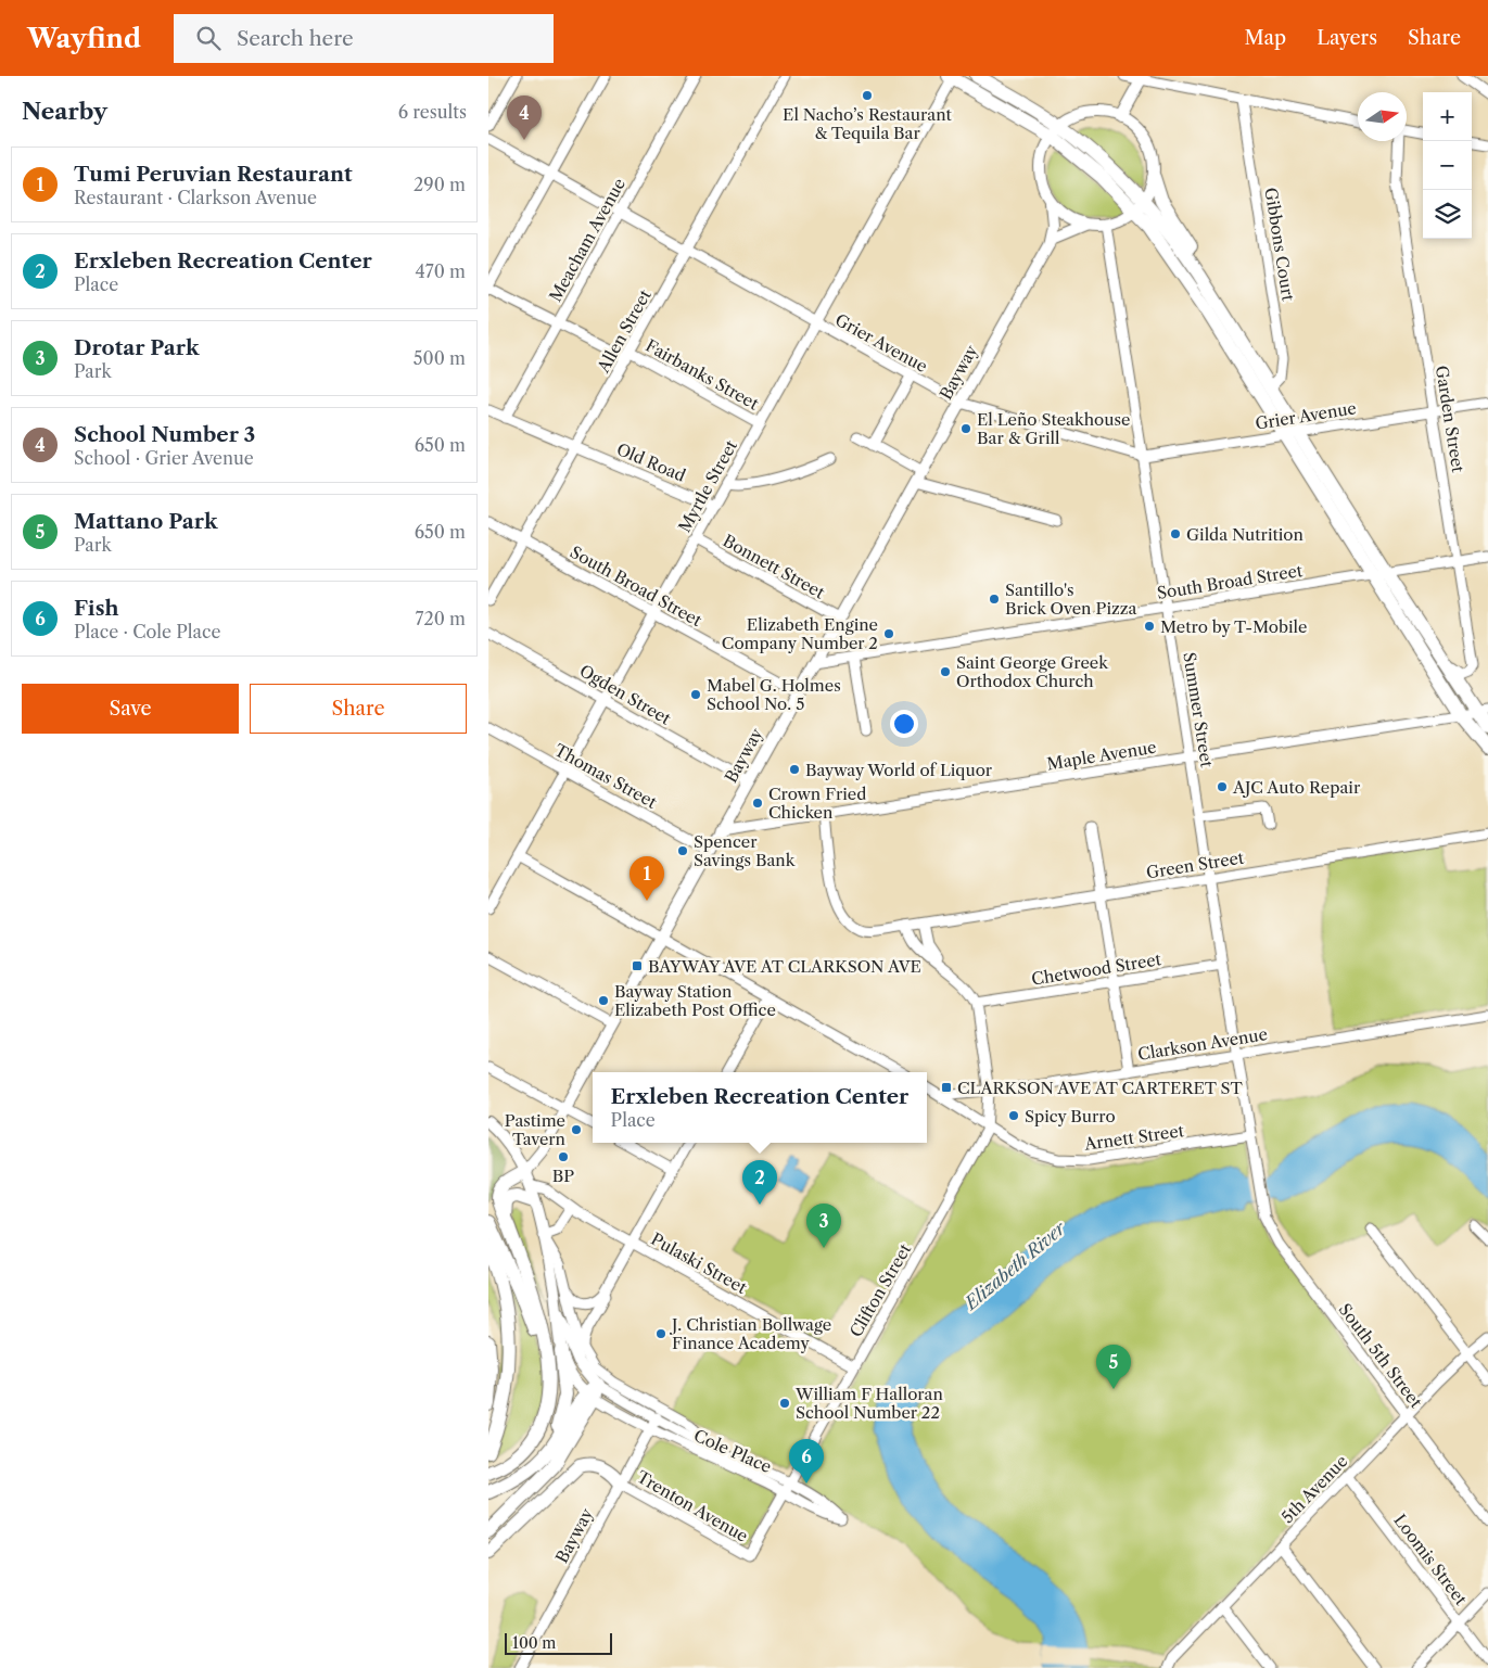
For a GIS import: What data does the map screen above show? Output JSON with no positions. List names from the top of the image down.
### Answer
{
  "streets": {
    "main road": ["Bayway"],
    "street": [
      "Meacham Avenue",
      "Gibbons Court",
      "Allen Street",
      "Grier Avenue",
      "Fairbanks Street",
      "Garden Street",
      "Old Road",
      "Myrtle Street",
      "Bonnett Street",
      "South Broad Street",
      "Ogden Street",
      "Summer Street",
      "Maple Avenue",
      "Thomas Street",
      "Green Street",
      "Chetwood Street",
      "Clarkson Avenue",
      "Arnett Street",
      "Pulaski Street",
      "Clifton Street",
      "South 5th Street",
      "Cole Place",
      "5th Avenue",
      "Trenton Avenue",
      "Loomis Street"
    ]
  },
  "crossings": [
    ["Meacham Avenue", "Grier Avenue"],
    ["Meacham Avenue", "Fairbanks Street"],
    ["Meacham Avenue", "Old Road"],
    ["Allen Street", "Grier Avenue"],
    ["Allen Street", "Fairbanks Street"],
    ["Allen Street", "Old Road"],
    ["Allen Street", "South Broad Street"],
    ["Grier Avenue", "Bayway"],
    ["Grier Avenue", "Garden Street"],
    ["Grier Avenue", "Myrtle Street"],
    ["Grier Avenue", "Summer Street"],
    ["Bayway", "Bonnett Street"],
    ["Bayway", "South Broad Street"],
    ["Bayway", "Ogden Street"],
    ["Bayway", "Maple Avenue"],
    ["Bayway", "Thomas Street"],
    ["Bayway", "Cole Place"],
    ["Bayway", "Trenton Avenue"],
    ["Fairbanks Street", "Myrtle Street"],
    ["Garden Street", "South Broad Street"],
    ["Old Road", "Myrtle Street"],
    ["Myrtle Street", "Bonnett Street"],
    ["Myrtle Street", "South Broad Street"],
    ["Myrtle Street", "Ogden Street"],
    ["Myrtle Street", "Thomas Street"],
    ["South Broad Street", "Summer Street"],
    ["Summer Street", "Maple Avenue"],
    ["Summer Street", "Green Street"],
    ["Summer Street", "Chetwood Street"],
    ["Summer Street", "Clarkson Avenue"],
    ["Summer Street", "Arnett Street"],
    ["Summer Street", "South 5th Street"],
    ["Maple Avenue", "Green Street"],
    ["Chetwood Street", "Clifton Street"],
    ["Clarkson Avenue", "Arnett Street"],
    ["Clarkson Avenue", "Clifton Street"],
    ["Arnett Street", "Clifton Street"],
    ["Pulaski Street", "Clifton Street"],
    ["Clifton Street", "Cole Place"],
    ["Clifton Street", "Trenton Avenue"],
    ["South 5th Street", "5th Avenue"],
    ["5th Avenue", "Loomis Street"]
  ],
  "water": ["Elizabeth River"],
  "places": {
    "other": [
      "El Nacho’s Restaurant & Tequila Bar",
      "El Leño Steakhouse Bar & Grill",
      "Gilda Nutrition",
      "Santillo's Brick Oven Pizza",
      "Metro by T-Mobile",
      "Elizabeth Engine Company Number 2",
      "Saint George Greek Orthodox Church",
      "Mabel G. Holmes School No. 5",
      "Bayway World of Liquor",
      "AJC Auto Repair",
      "Crown Fried Chicken",
      "Spencer Savings Bank",
      "Bayway Station Elizabeth Post Office",
      "Spicy Burro",
      "Pastime Tavern",
      "BP",
      "J. Christian Bollwage Finance Academy",
      "William F Halloran School Number 22"
    ],
    "transit": ["BAYWAY AVE AT CLARKSON AVE", "CLARKSON AVE AT CARTERET ST"]
  },
  "scale_bar": "100 m",
  "north": "right",
  "page": {
    "header": "Wayfind",
    "search": "Search here",
    "nav": ["Map", "Layers", "Share"],
    "heading": ["Nearby", "6 results"],
    "map_buttons": ["+", "−"],
    "pins": [
      "4",
      "1",
      "2",
      "3",
      "5",
      "6"
    ],
    "list": [
      {
        "mark": "1",
        "name": "Tumi Peruvian Restaurant",
        "note": "Restaurant · Clarkson Avenue",
        "value": "290 m"
      },
      {
        "mark": "2",
        "name": "Erxleben Recreation Center",
        "note": "Place",
        "value": "470 m"
      },
      {
        "mark": "3",
        "name": "Drotar Park",
        "note": "Park",
        "value": "500 m"
      },
      {
        "mark": "4",
        "name": "School Number 3",
        "note": "School · Grier Avenue",
        "value": "650 m"
      },
      {
        "mark": "5",
        "name": "Mattano Park",
        "note": "Park",
        "value": "650 m"
      },
      {
        "mark": "6",
        "name": "Fish",
        "note": "Place · Cole Place",
        "value": "720 m"
      }
    ],
    "buttons": ["Save", "Share"],
    "popup": ["Erxleben Recreation Center", "Place"],
    "scale": "100 m"
  }
}
